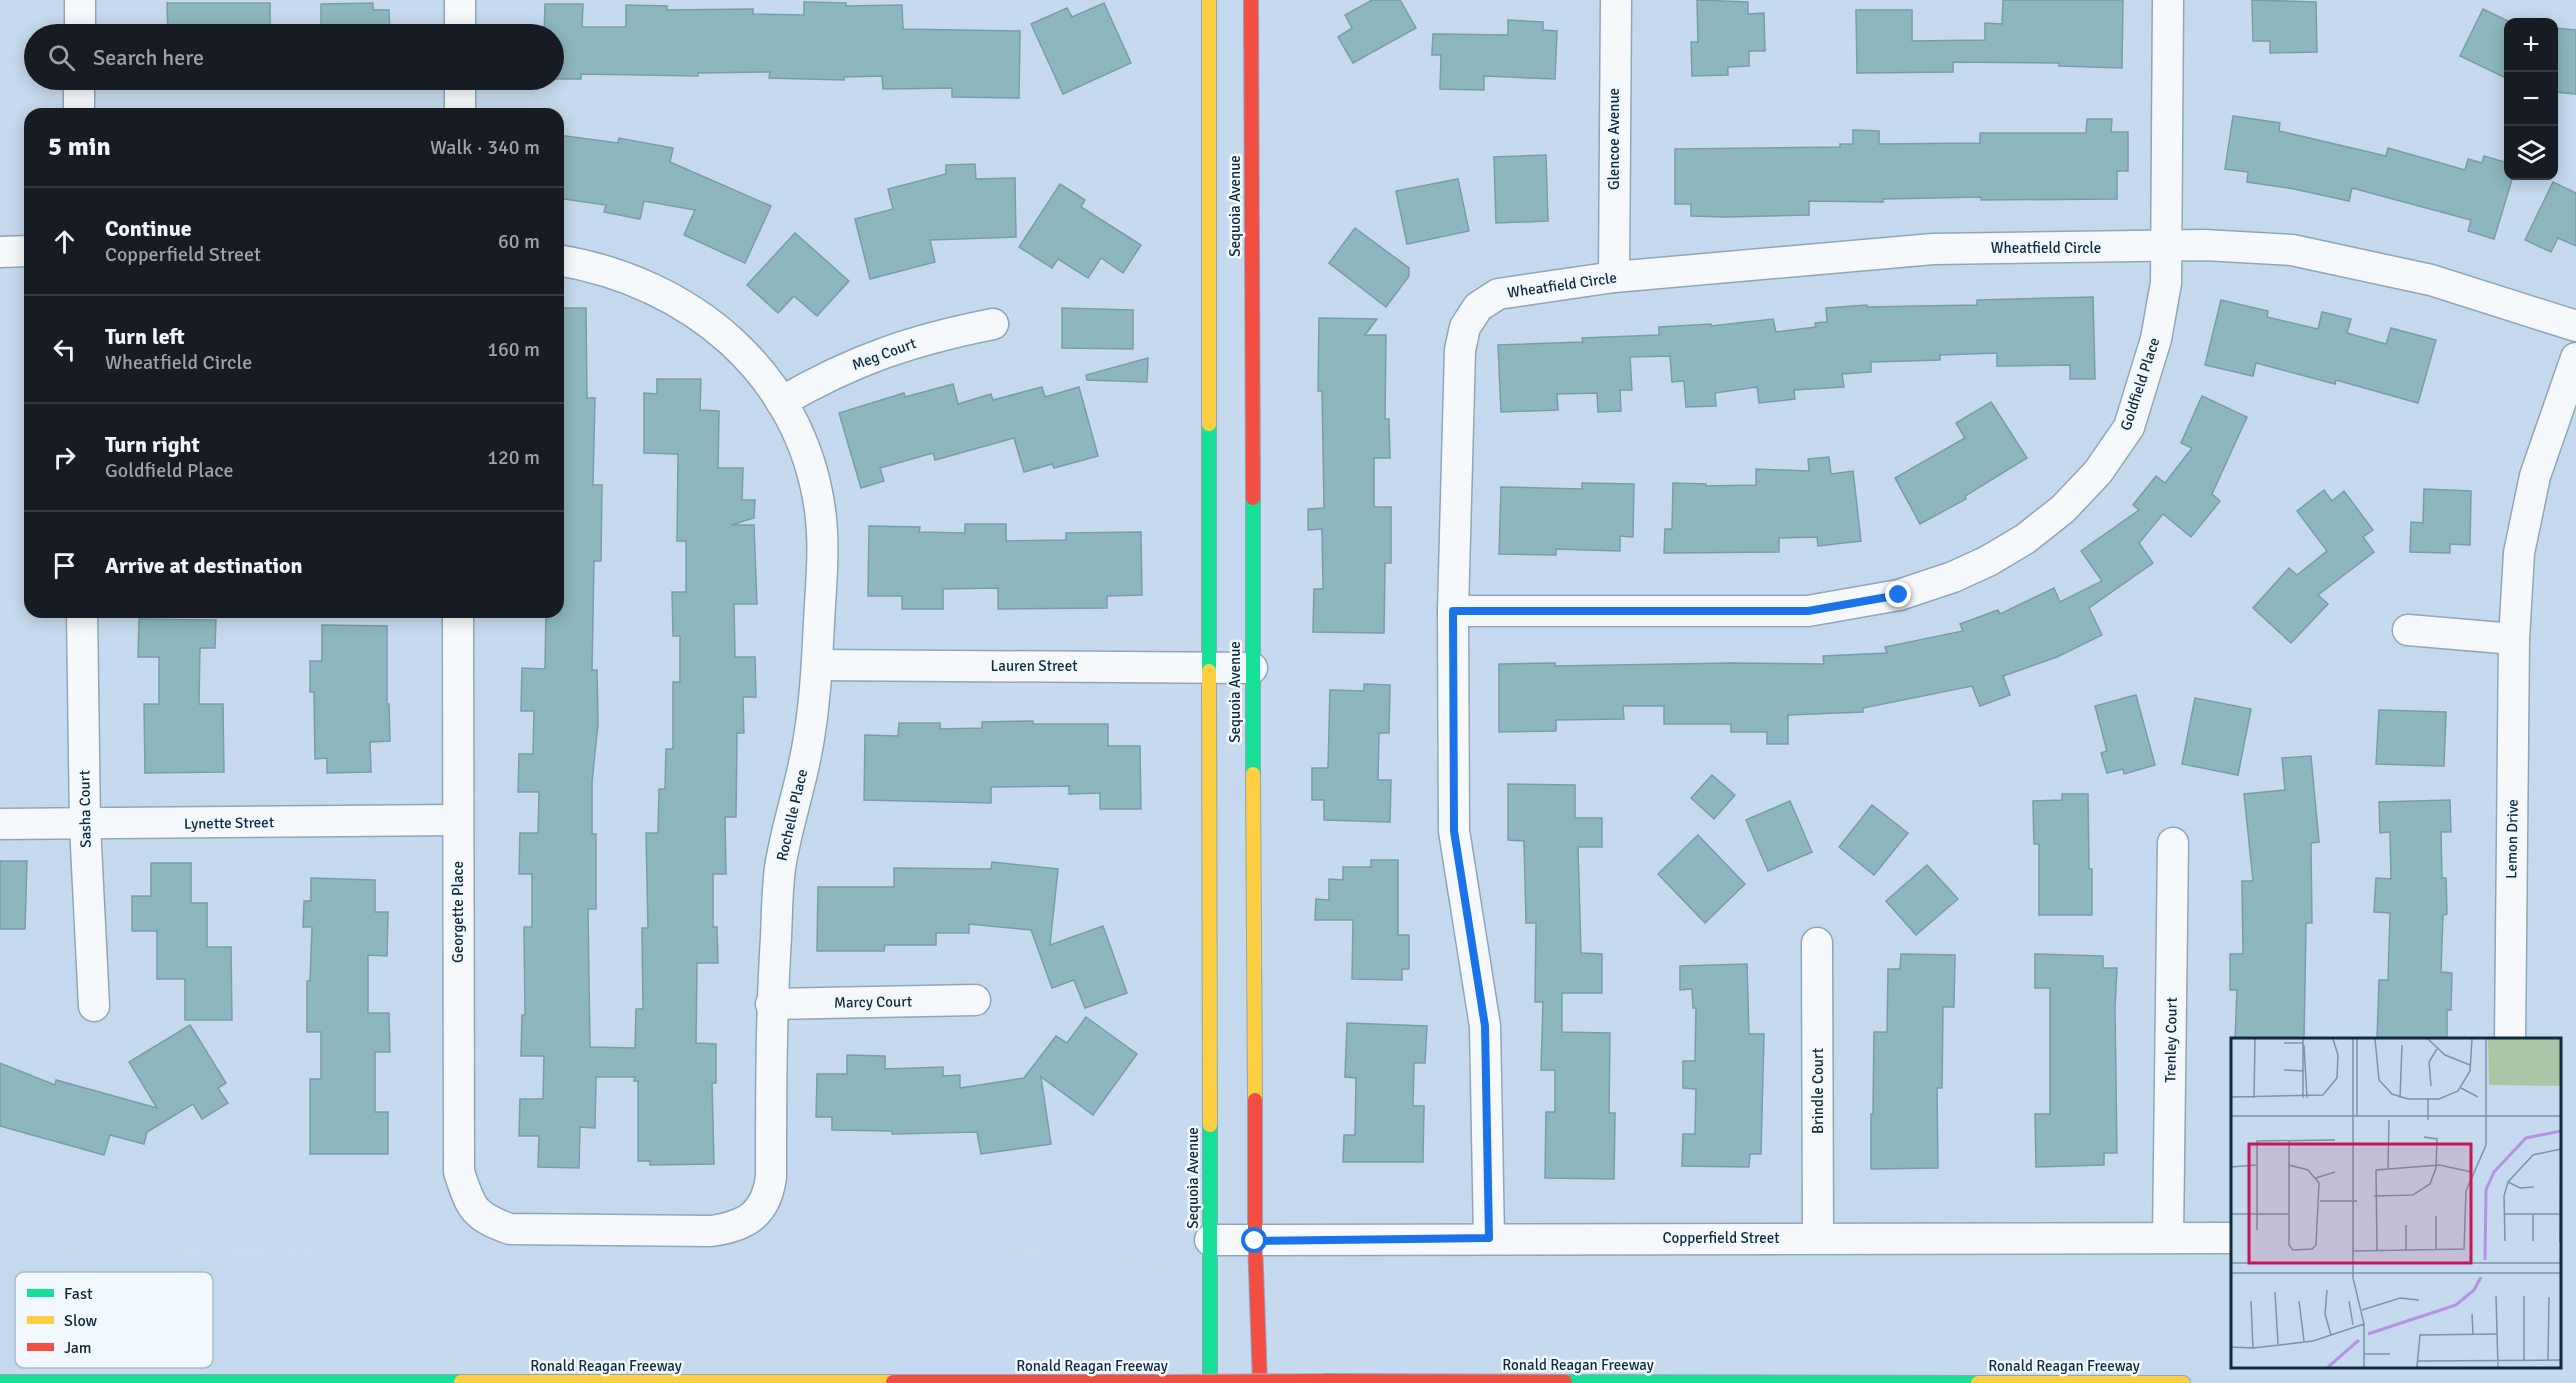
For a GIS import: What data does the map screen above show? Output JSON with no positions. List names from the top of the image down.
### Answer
{
  "streets": {
    "main road": ["Sequoia Avenue", "Ronald Reagan Freeway"],
    "street": [
      "Glencoe Avenue",
      "Wheatfield Circle",
      "Meg Court",
      "Goldfield Place",
      "Lauren Street",
      "Sasha Court",
      "Rochelle Place",
      "Lynette Street",
      "Lemon Drive",
      "Georgette Place",
      "Marcy Court",
      "Trenley Court",
      "Brindle Court",
      "Copperfield Street"
    ]
  },
  "crossings": [
    ["Glencoe Avenue", "Wheatfield Circle"],
    ["Sequoia Avenue", "Lauren Street"],
    ["Sequoia Avenue", "Copperfield Street"],
    ["Wheatfield Circle", "Goldfield Place"],
    ["Wheatfield Circle", "Copperfield Street"],
    ["Meg Court", "Rochelle Place"],
    ["Lauren Street", "Rochelle Place"],
    ["Sasha Court", "Lynette Street"],
    ["Rochelle Place", "Marcy Court"],
    ["Lynette Street", "Georgette Place"],
    ["Trenley Court", "Copperfield Street"],
    ["Brindle Court", "Copperfield Street"]
  ],
  "legend": ["Fast", "Slow", "Jam"],
  "page": {
    "map_buttons": ["+", "−"],
    "search": "Search here",
    "heading": ["5 min", "Walk · 340 m"],
    "list": [
      ["Continue", "Copperfield Street", "60 m"],
      ["Turn left", "Wheatfield Circle", "160 m"],
      ["Turn right", "Goldfield Place", "120 m"],
      "Arrive at destination"
    ]
  }
}
